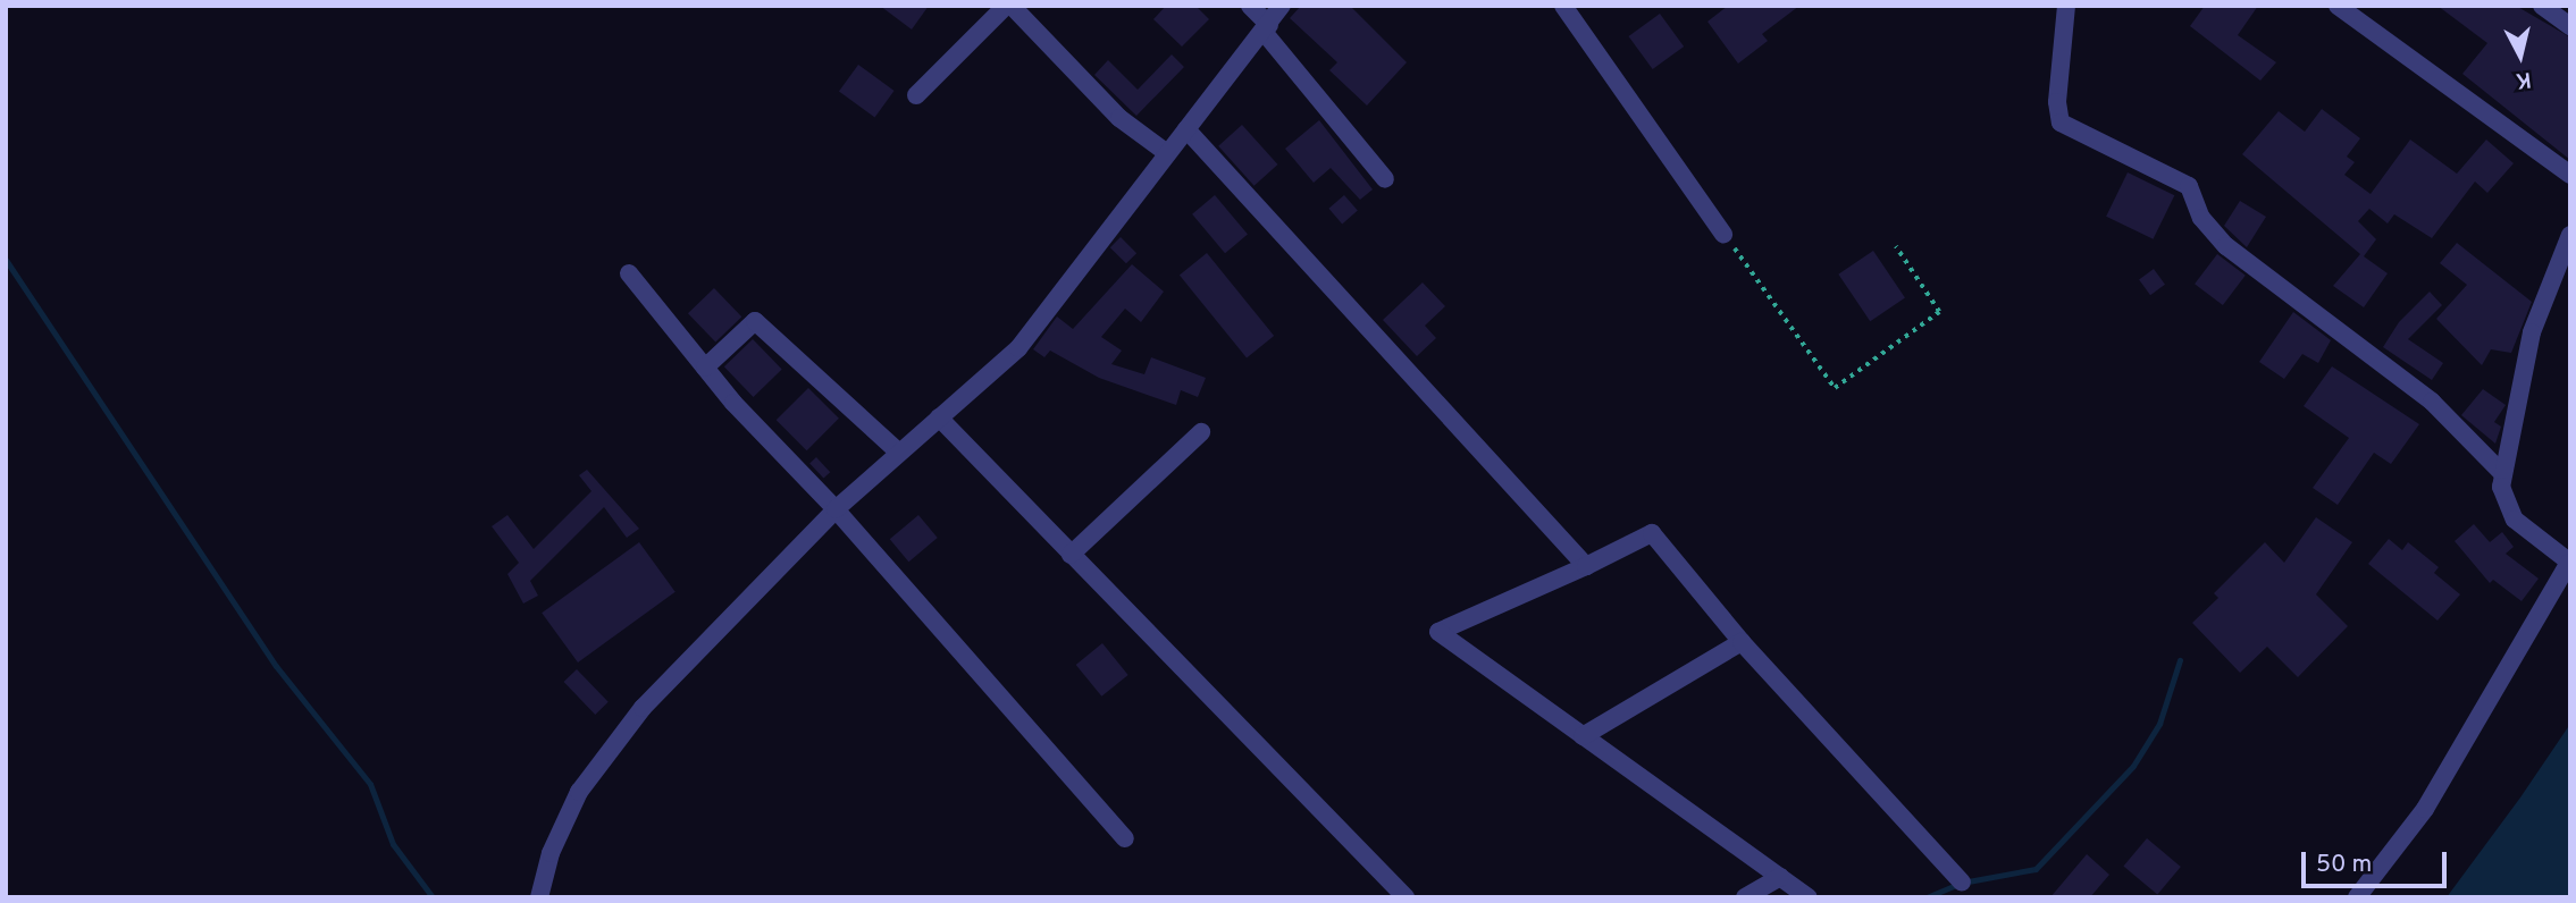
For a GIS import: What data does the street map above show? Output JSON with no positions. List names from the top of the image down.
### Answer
{
  "scale_bar": "50 m",
  "north": "bottom"
}
